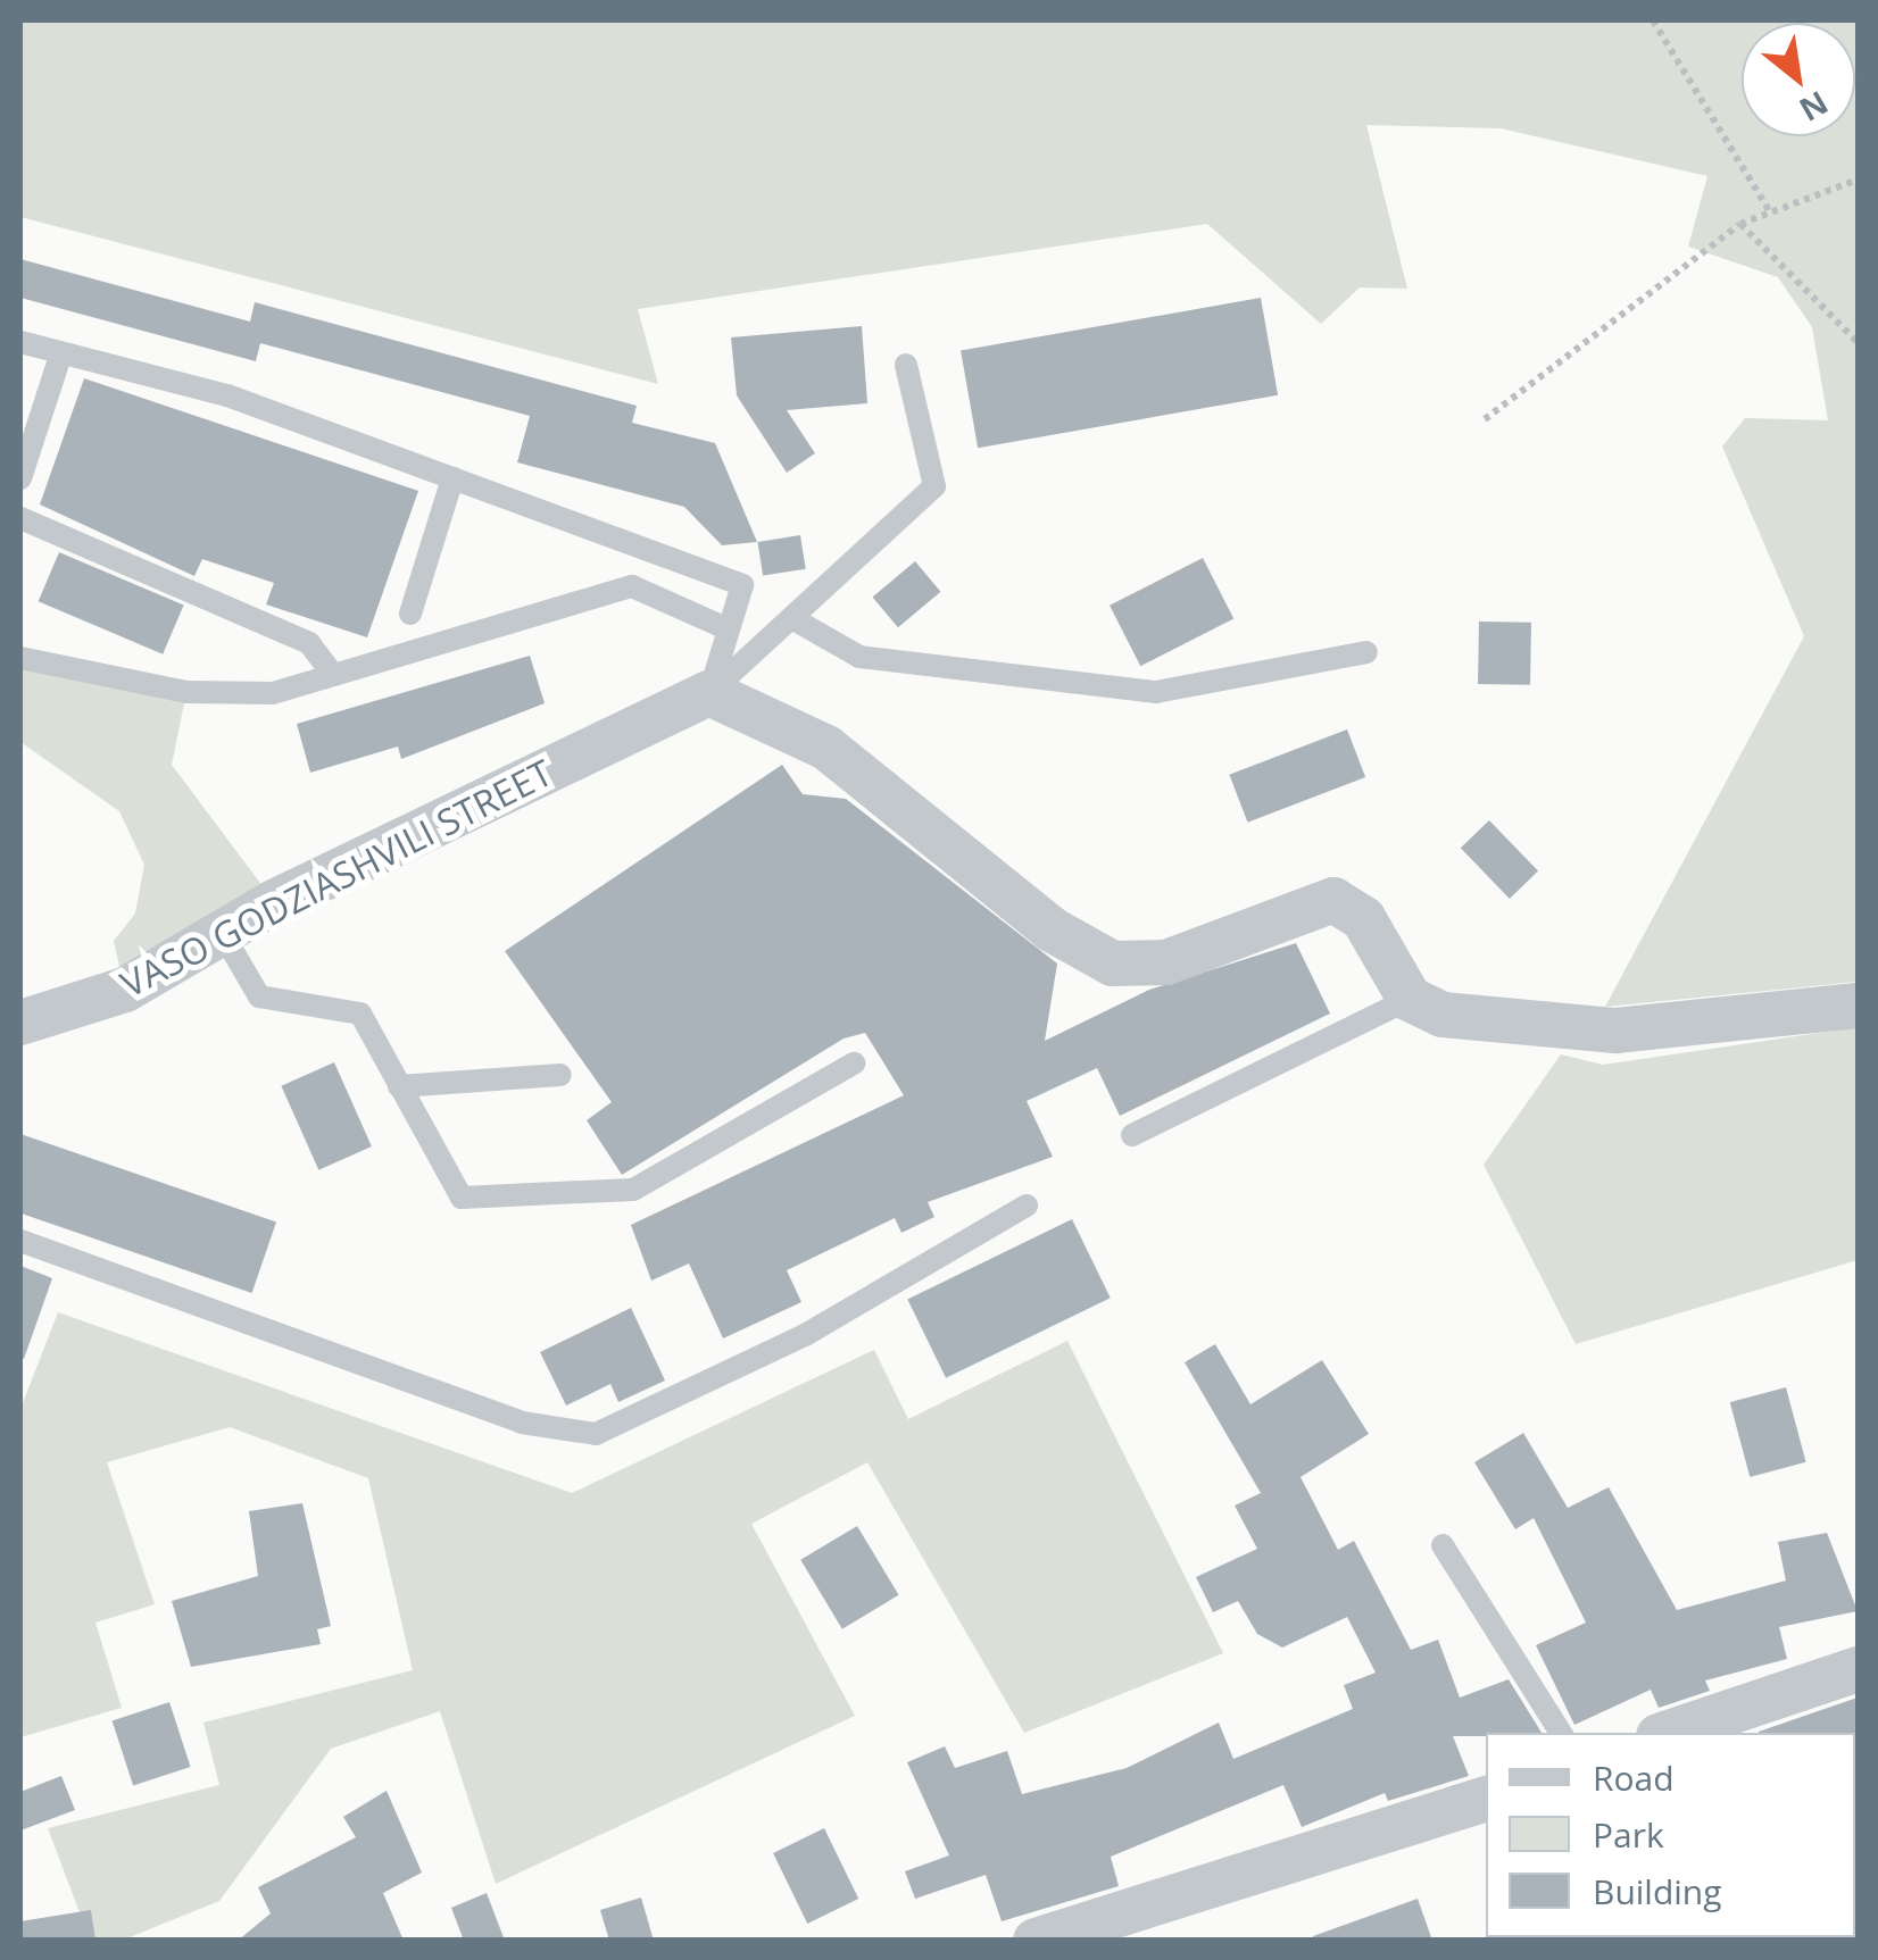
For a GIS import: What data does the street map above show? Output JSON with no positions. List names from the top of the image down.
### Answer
{
  "streets": {
    "street": ["VASO GODZIASHVILI STREET"]
  },
  "legend": ["Road", "Park", "Building"],
  "north": "bottom right"
}
